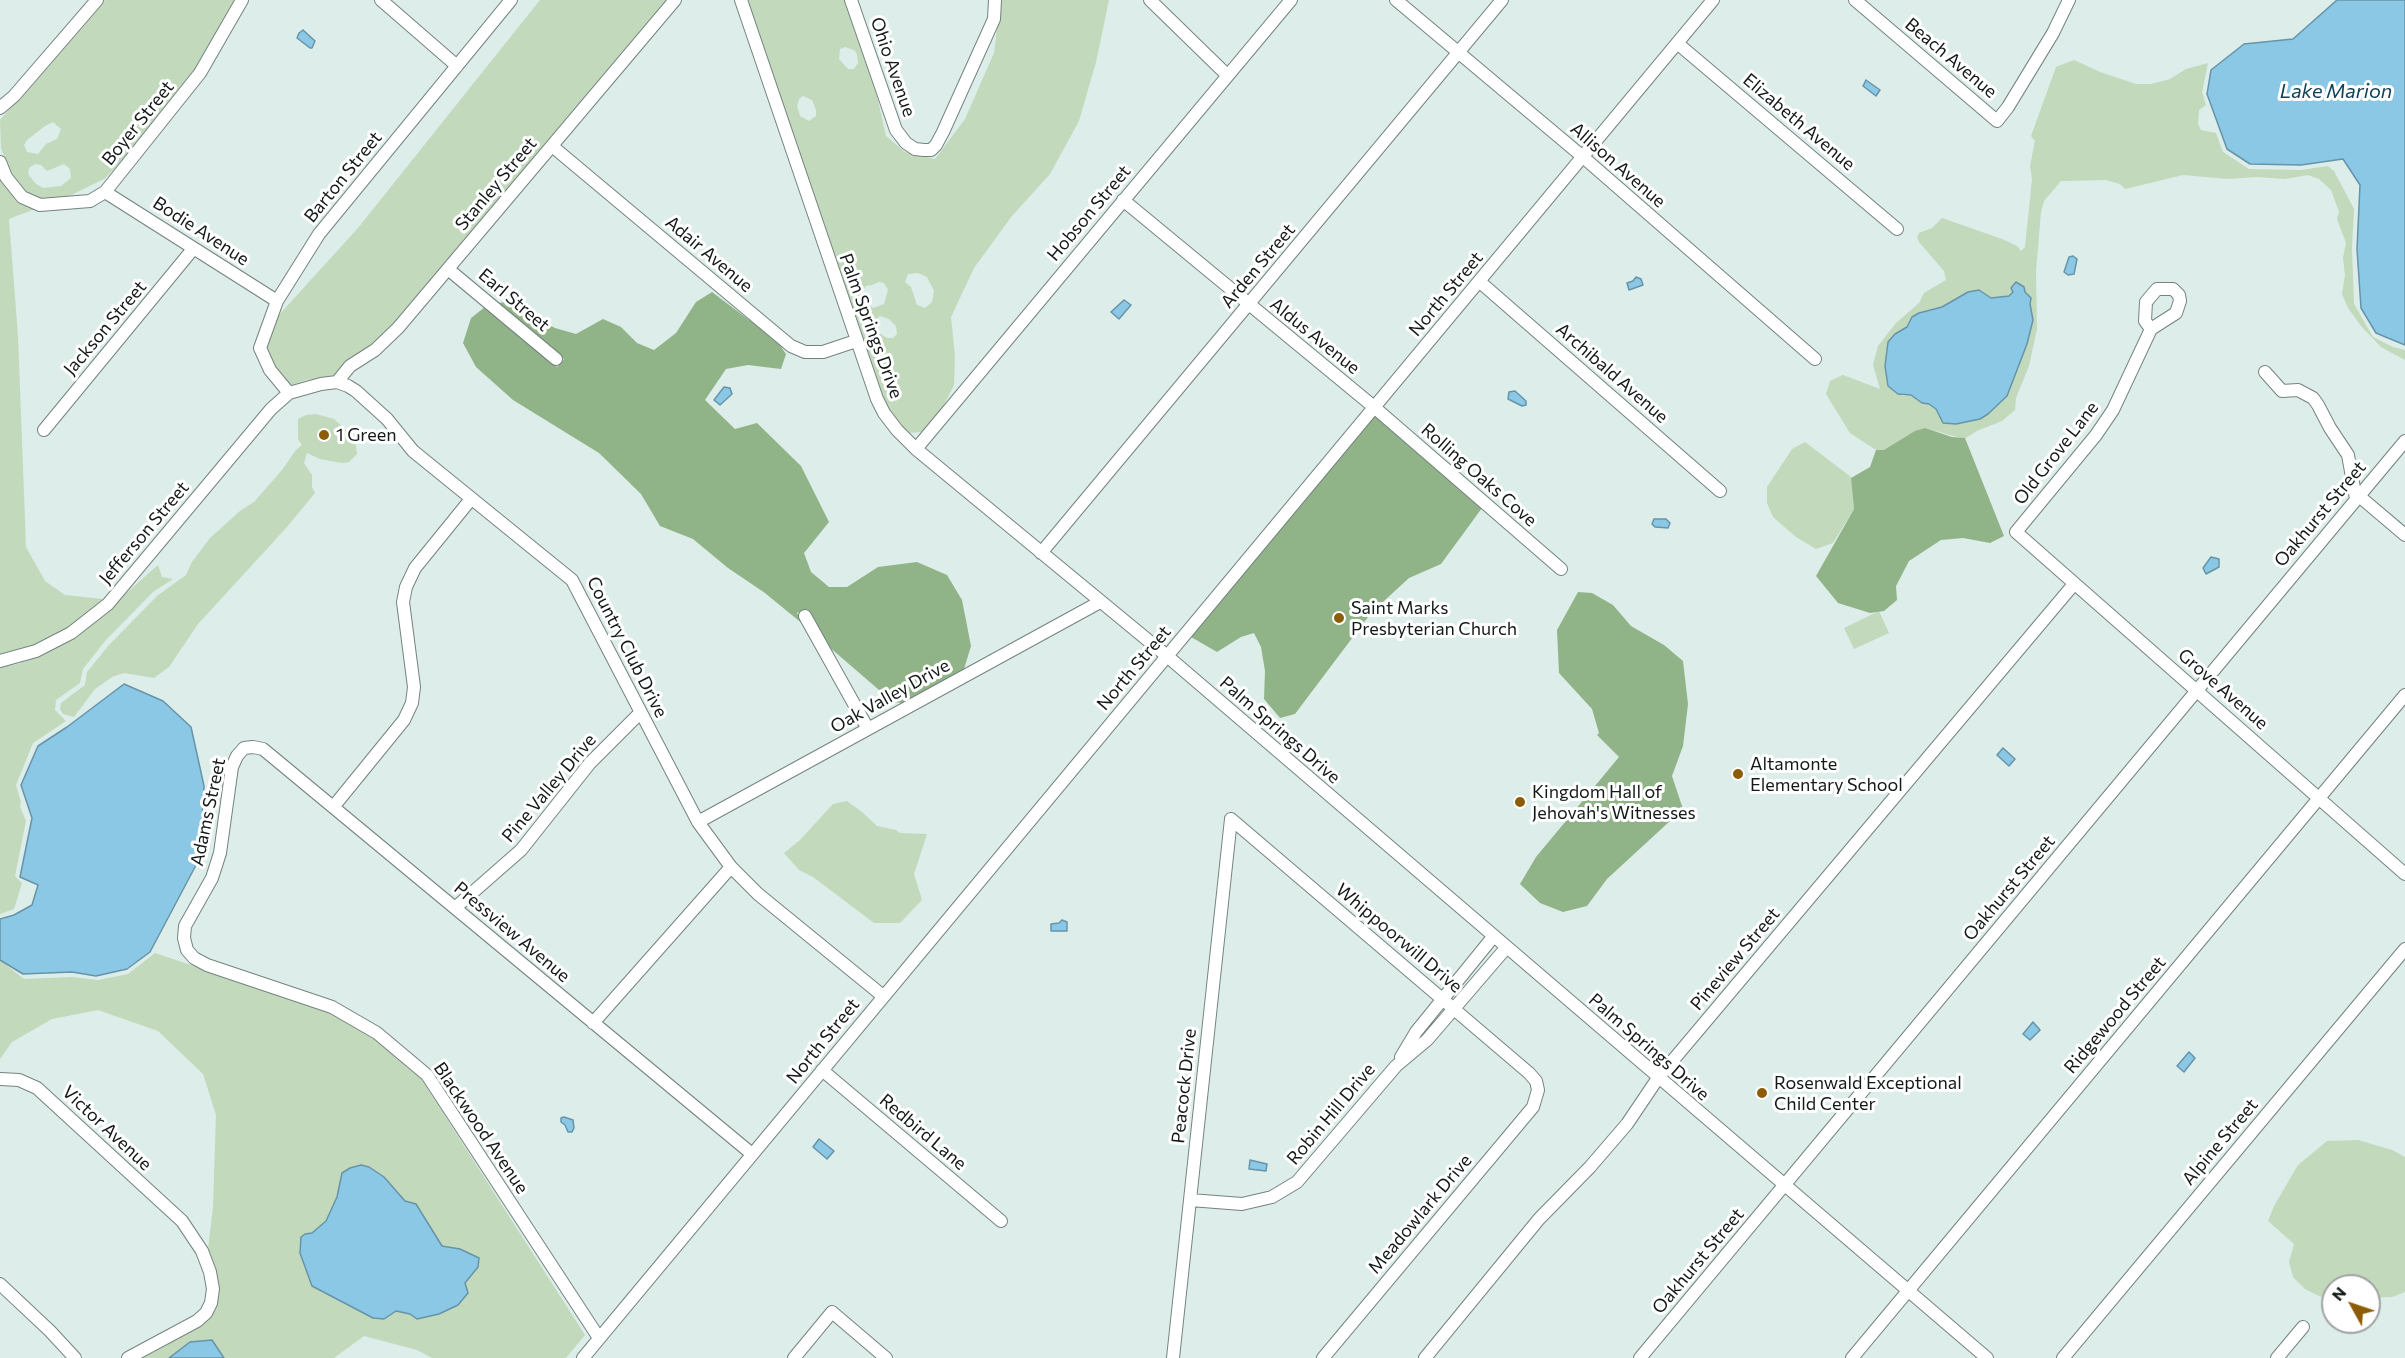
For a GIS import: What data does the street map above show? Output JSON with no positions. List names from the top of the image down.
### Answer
{
  "streets": {
    "street": [
      "Beach Avenue",
      "Ohio Avenue",
      "Elizabeth Avenue",
      "Boyer Street",
      "Allison Avenue",
      "Barton Street",
      "Stanley Street",
      "Hobson Street",
      "Bodie Avenue",
      "Adair Avenue",
      "Arden Street",
      "North Street",
      "Earl Street",
      "Palm Springs Drive",
      "Jackson Street",
      "Aldus Avenue",
      "Archibald Avenue",
      "Old Grove Lane",
      "Rolling Oaks Cove",
      "Oakhurst Street",
      "Jefferson Street",
      "Country Club Drive",
      "Grove Avenue",
      "Oak Valley Drive",
      "Pine Valley Drive",
      "Adams Street",
      "Pressview Avenue",
      "Whippoorwill Drive",
      "Pineview Street",
      "Ridgewood Street",
      "Peacock Drive",
      "Robin Hill Drive",
      "Victor Avenue",
      "Blackwood Avenue",
      "Redbird Lane",
      "Alpine Street",
      "Meadowlark Drive"
    ]
  },
  "crossings": [
    ["Elizabeth Avenue", "North Street"],
    ["Boyer Street", "Bodie Avenue"],
    ["Allison Avenue", "Arden Street"],
    ["Allison Avenue", "North Street"],
    ["Barton Street", "Bodie Avenue"],
    ["Barton Street", "Jefferson Street"],
    ["Stanley Street", "Adair Avenue"],
    ["Stanley Street", "Earl Street"],
    ["Stanley Street", "Country Club Drive"],
    ["Hobson Street", "Palm Springs Drive"],
    ["Hobson Street", "Aldus Avenue"],
    ["Bodie Avenue", "Jackson Street"],
    ["Adair Avenue", "Palm Springs Drive"],
    ["Arden Street", "Palm Springs Drive"],
    ["Arden Street", "Aldus Avenue"],
    ["North Street", "Palm Springs Drive"],
    ["North Street", "Aldus Avenue"],
    ["North Street", "Archibald Avenue"],
    ["North Street", "Rolling Oaks Cove"],
    ["North Street", "Country Club Drive"],
    ["North Street", "Pressview Avenue"],
    ["North Street", "Blackwood Avenue"],
    ["North Street", "Redbird Lane"],
    ["Palm Springs Drive", "Oakhurst Street"],
    ["Palm Springs Drive", "Oak Valley Drive"],
    ["Palm Springs Drive", "Pineview Street"],
    ["Palm Springs Drive", "Ridgewood Street"],
    ["Palm Springs Drive", "Robin Hill Drive"],
    ["Aldus Avenue", "Rolling Oaks Cove"],
    ["Old Grove Lane", "Grove Avenue"],
    ["Oakhurst Street", "Grove Avenue"],
    ["Country Club Drive", "Oak Valley Drive"],
    ["Country Club Drive", "Pine Valley Drive"],
    ["Grove Avenue", "Pineview Street"],
    ["Grove Avenue", "Ridgewood Street"],
    ["Pine Valley Drive", "Pressview Avenue"],
    ["Adams Street", "Pressview Avenue"],
    ["Adams Street", "Blackwood Avenue"],
    ["Whippoorwill Drive", "Peacock Drive"],
    ["Whippoorwill Drive", "Robin Hill Drive"],
    ["Whippoorwill Drive", "Meadowlark Drive"],
    ["Peacock Drive", "Robin Hill Drive"]
  ],
  "water": ["Lake Marion"],
  "places": [
    "1 Green",
    "Saint Marks Presbyterian Church",
    "Altamonte Elementary School",
    "Kingdom Hall of Jehovah's Witnesses",
    "Rosenwald Exceptional Child Center"
  ],
  "north": "top left"
}
